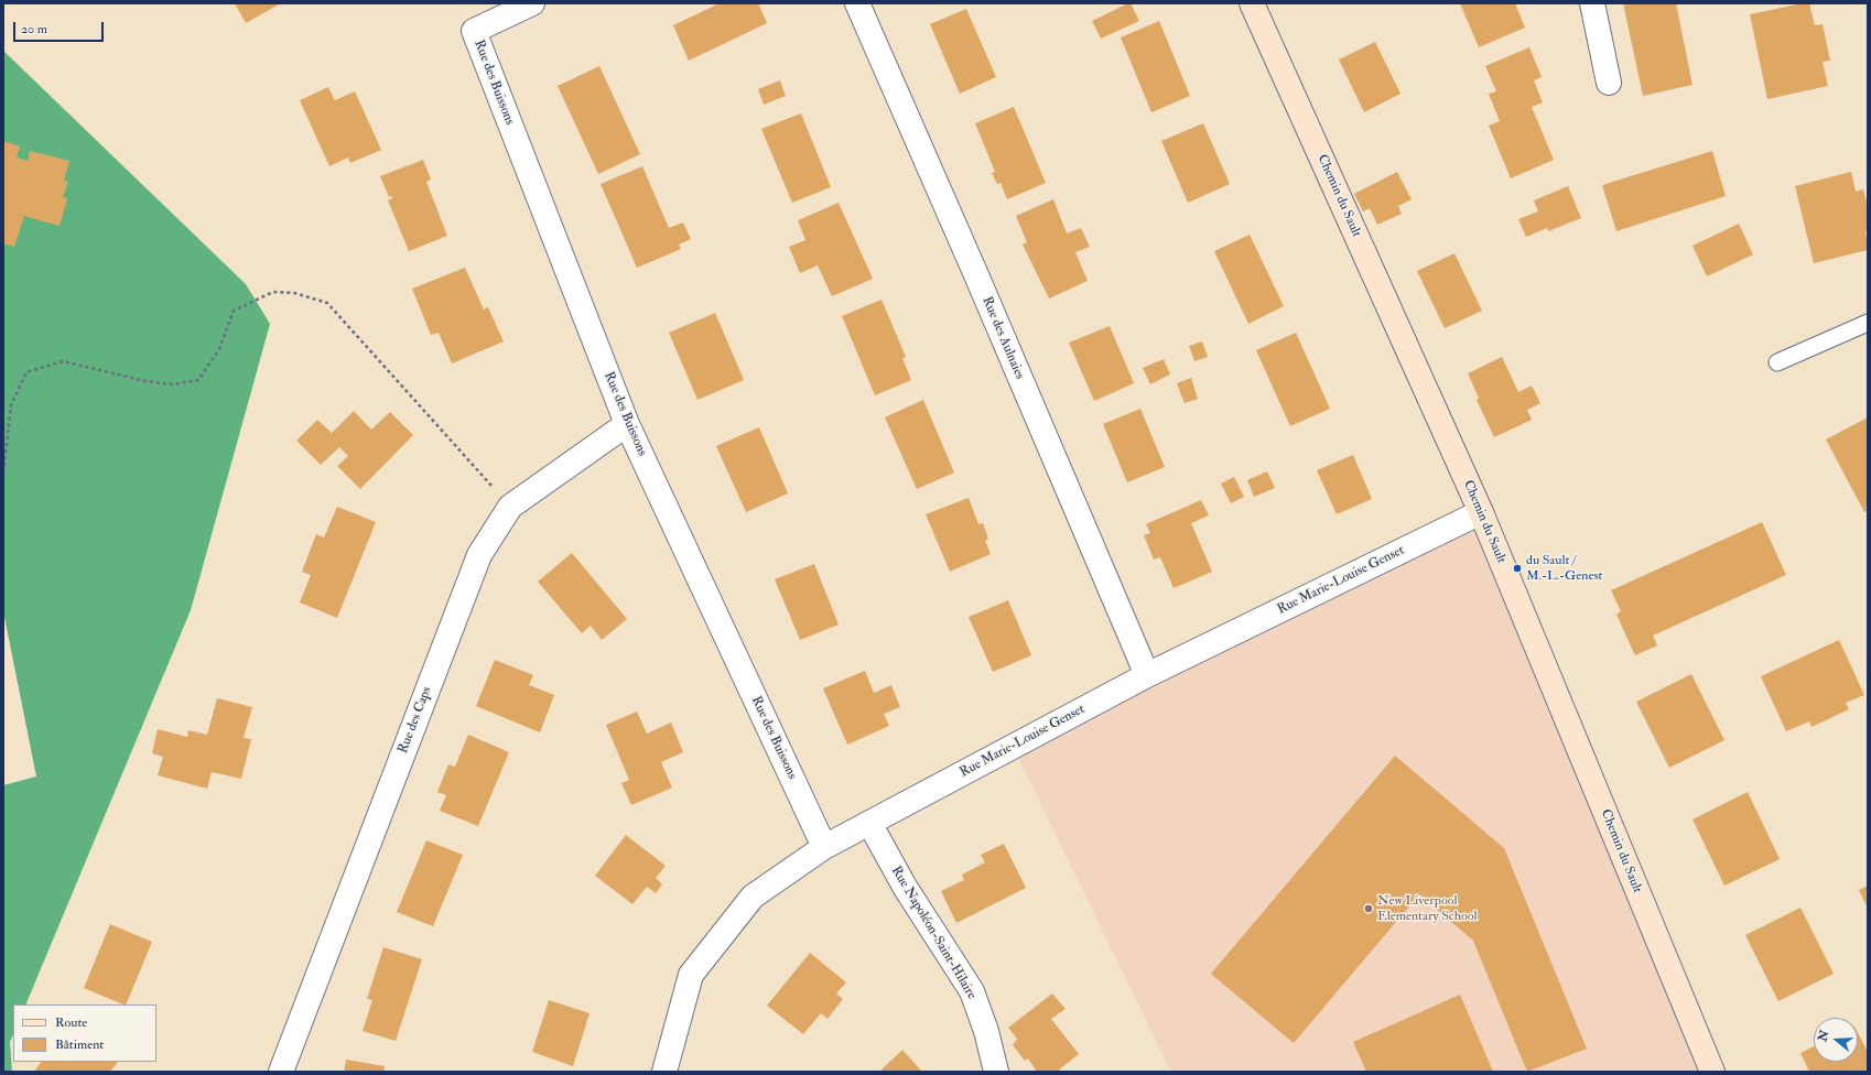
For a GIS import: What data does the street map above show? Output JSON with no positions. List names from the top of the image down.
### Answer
{
  "streets": {
    "street": [
      "Rue des Buissons",
      "Chemin du Sault",
      "Rue des Aulnaies",
      "Rue Marie-Louise Genset",
      "Rue des Caps",
      "Rue Napoléon-Saint-Hilaire"
    ]
  },
  "crossings": [
    ["Rue des Buissons", "Rue Marie-Louise Genset"],
    ["Rue des Buissons", "Rue des Caps"],
    ["Chemin du Sault", "Rue Marie-Louise Genset"],
    ["Rue des Aulnaies", "Rue Marie-Louise Genset"],
    ["Rue Marie-Louise Genset", "Rue Napoléon-Saint-Hilaire"]
  ],
  "places": ["du Sault / M.-L.-Genest", "New Liverpool Elementary School"],
  "legend": ["Route", "Bâtiment"],
  "scale_bar": "20 m",
  "north": "left"
}
